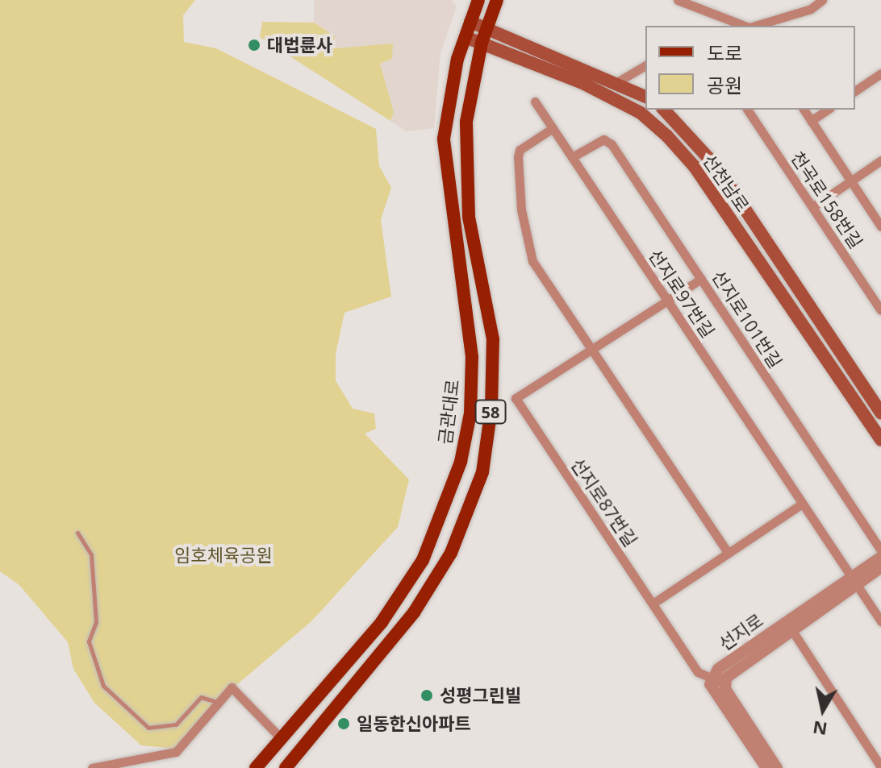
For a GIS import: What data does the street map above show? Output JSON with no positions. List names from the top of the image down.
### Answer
{
  "streets": {
    "main road": ["선천남로", "금관대로", "58"],
    "street": [
      "천곡로158번길",
      "선지로97번길",
      "선지로101번길",
      "선지로87번길",
      "선지로"
    ]
  },
  "crossings": [
    ["선천남로", "금관대로"],
    ["선천남로", "58"],
    ["선지로97번길", "선지로101번길"],
    ["선지로97번길", "선지로87번길"],
    ["선지로97번길", "선지로"],
    ["선지로101번길", "선지로87번길"],
    ["선지로87번길", "선지로"]
  ],
  "parks": ["임호체육공원"],
  "places": ["대법륜사", "성평그린빌", "일동한신아파트"],
  "legend": ["도로", "공원"],
  "north": "bottom"
}
